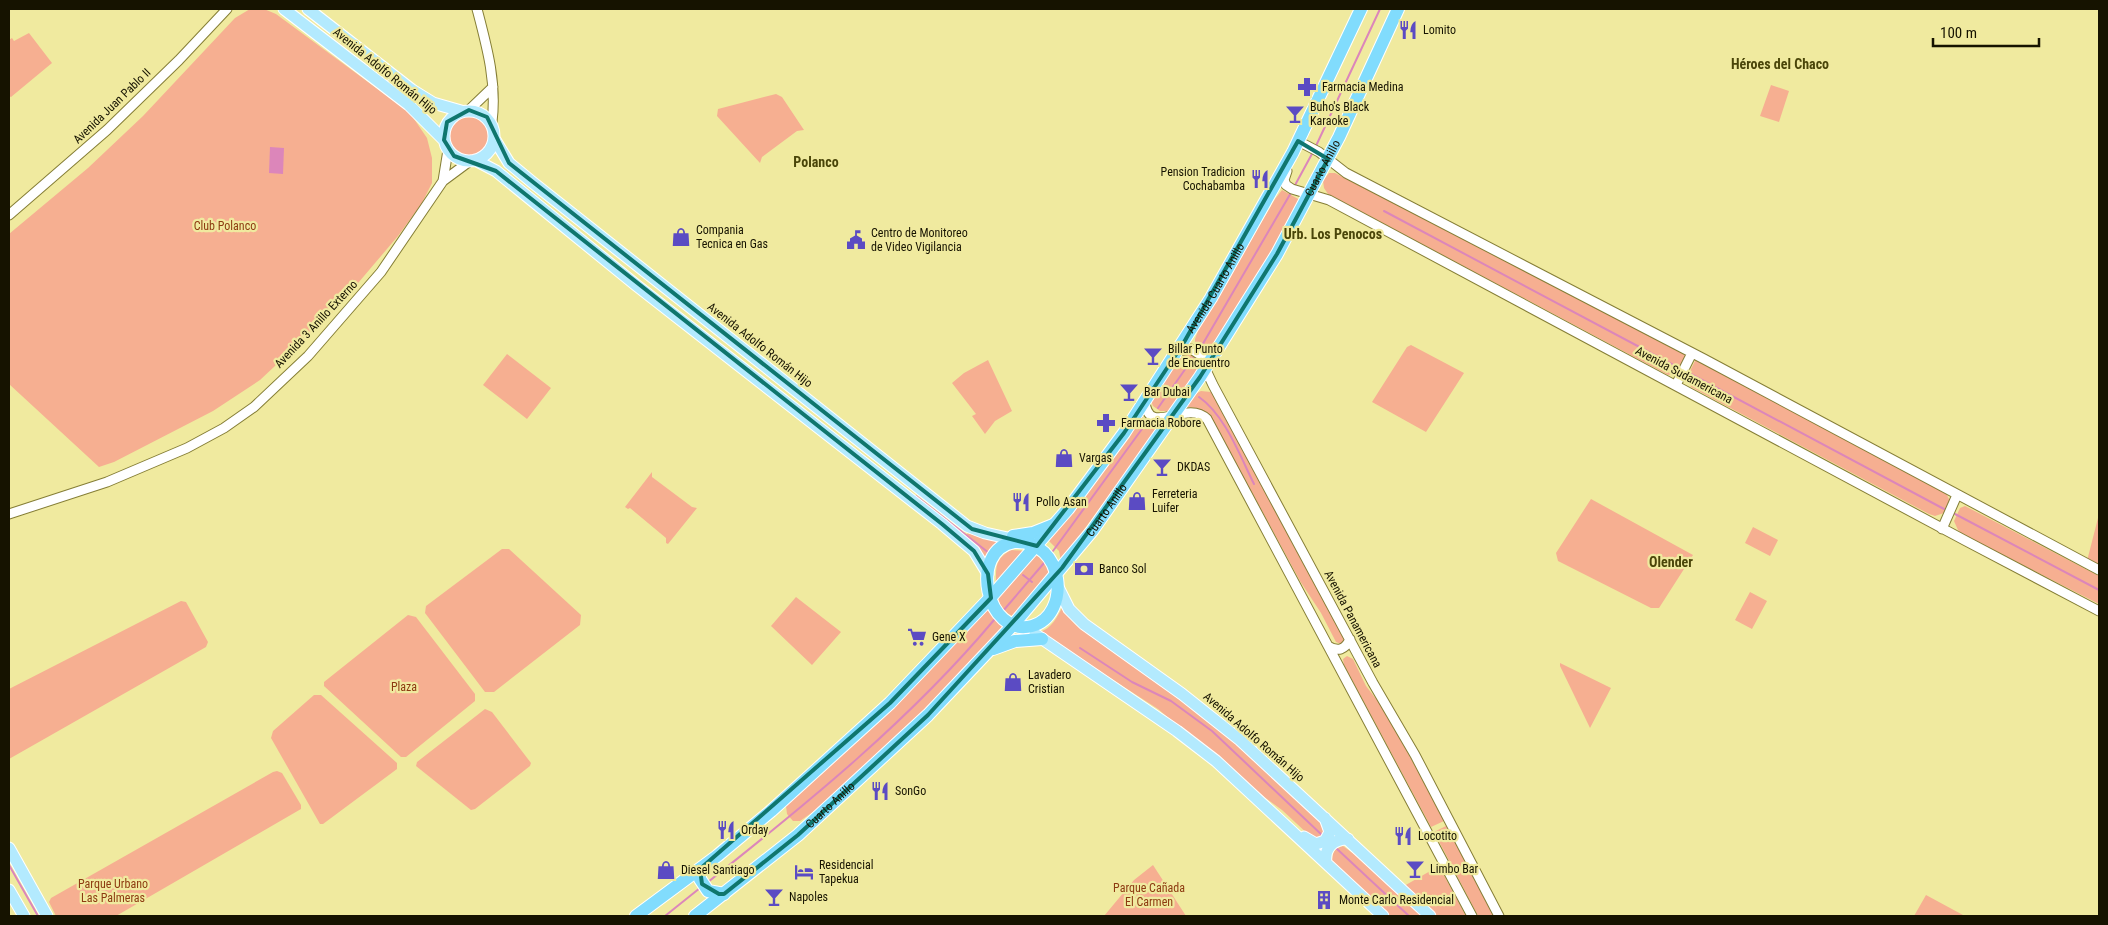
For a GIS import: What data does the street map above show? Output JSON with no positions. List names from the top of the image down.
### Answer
{
  "streets": {
    "highway": ["Cuarto Anillo", "Avenida Cuarto Anillo"],
    "main road": ["Avenida Adolfo Román Hijo"],
    "street": [
      "Avenida Juan Pablo II",
      "Avenida 3 Anillo Externo",
      "Avenida Sudamericana",
      "Avenida Panamericana"
    ]
  },
  "crossings": [
    ["Avenida Adolfo Román Hijo", "Cuarto Anillo"],
    ["Avenida Adolfo Román Hijo", "Avenida Cuarto Anillo"],
    ["Avenida Adolfo Román Hijo", "Avenida 3 Anillo Externo"],
    ["Cuarto Anillo", "Avenida Sudamericana"],
    ["Cuarto Anillo", "Avenida Panamericana"],
    ["Avenida Cuarto Anillo", "Avenida Sudamericana"],
    ["Avenida Cuarto Anillo", "Avenida Panamericana"]
  ],
  "districts": [
    "Héroes del Chaco",
    "Polanco",
    "Urb. Los Penocos",
    "Olender"
  ],
  "parks": [
    "Club Polanco",
    "Plaza",
    "Parque Urbano Las Palmeras",
    "Parque Cañada El Carmen"
  ],
  "places": {
    "restaurant": [
      "Lomito",
      "Pension Tradicion Cochabamba",
      "Pollo Asan",
      "SonGo",
      "Orday",
      "Locotito"
    ],
    "pharmacy": ["Farmacia Medina", "Farmacia Robore"],
    "bar": [
      "Buho's Black Karaoke",
      "Billar Punto de Encuentro",
      "Bar Dubai",
      "DKDAS",
      "Limbo Bar",
      "Napoles"
    ],
    "shop": [
      "Compania Tecnica en Gas",
      "Vargas",
      "Ferreteria Luifer",
      "Lavadero Cristian",
      "Diesel Santiago"
    ],
    "public building": ["Centro de Monitoreo de Video Vigilancia"],
    "bank": ["Banco Sol"],
    "supermarket": ["Gene X"],
    "hotel": ["Residencial Tapekua"],
    "building": ["Monte Carlo Residencial"]
  },
  "scale_bar": "100 m"
}
